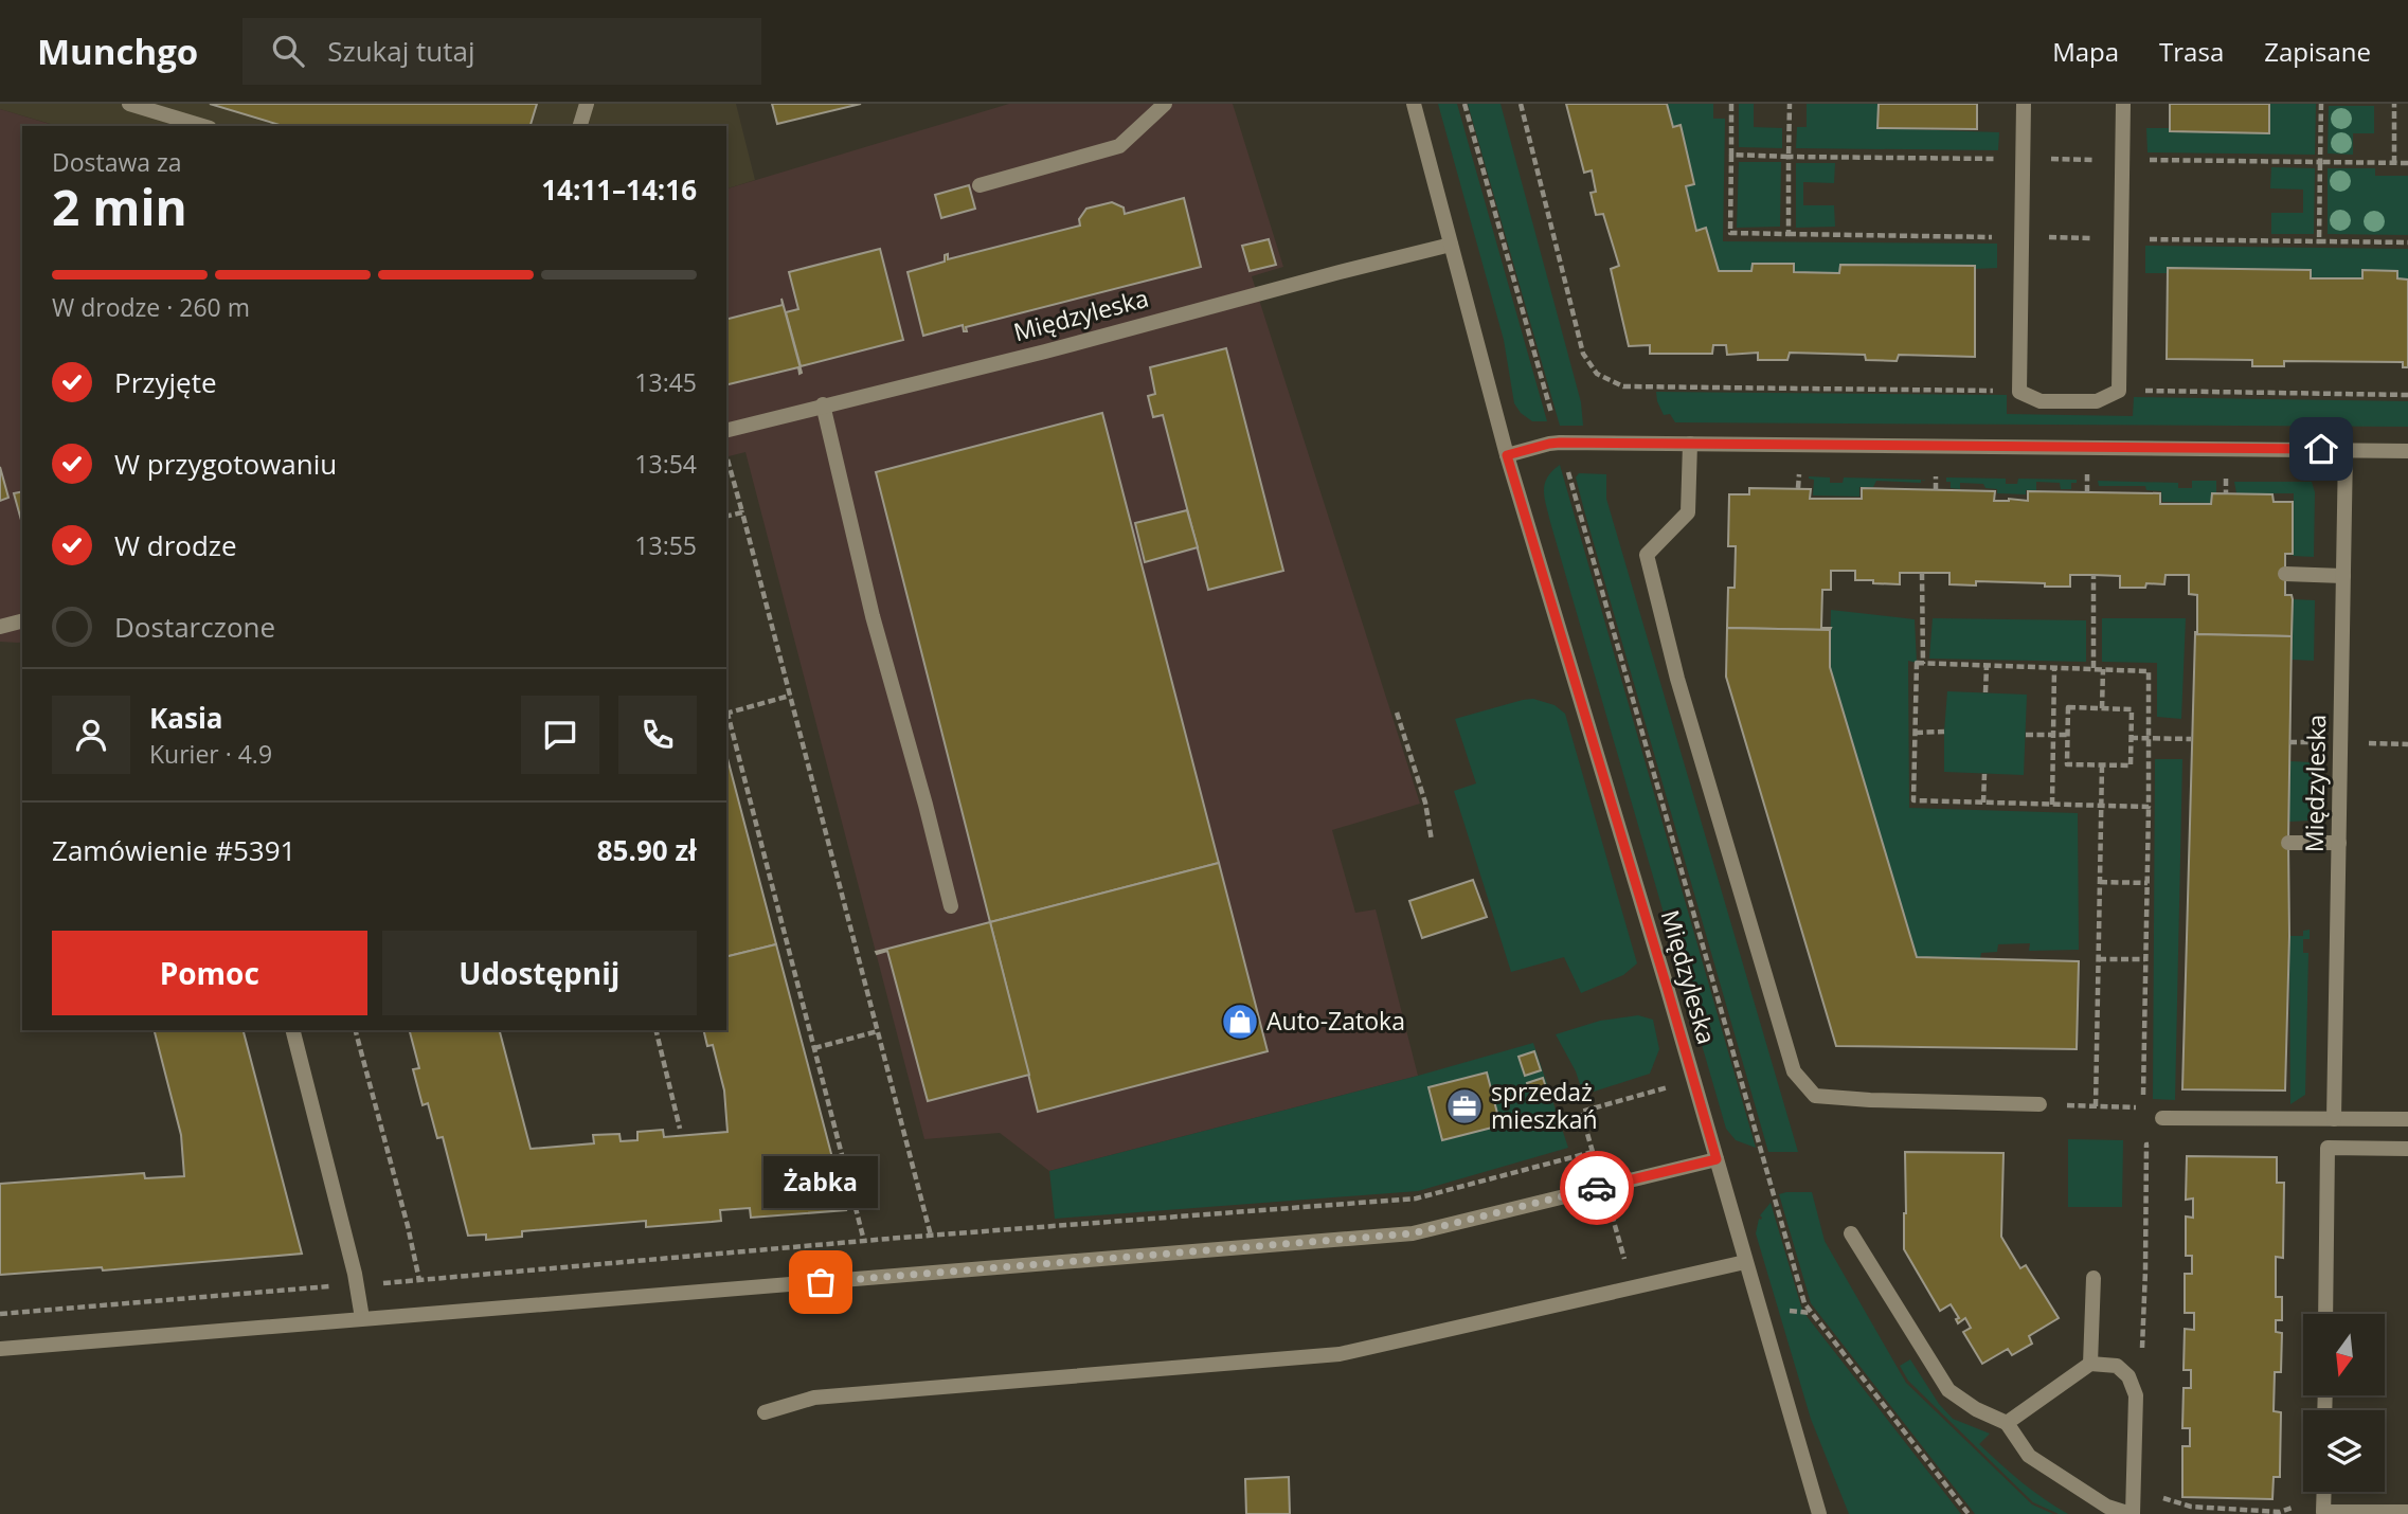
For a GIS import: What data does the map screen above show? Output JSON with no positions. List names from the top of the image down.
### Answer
{
  "streets": {
    "street": ["Międzyleska"]
  },
  "places": {
    "shop": ["Auto-Zatoka"],
    "office": ["sprzedaż mieszkań"],
    "other": ["Żabka"]
  },
  "north": "bottom",
  "page": {
    "header": "Munchgo",
    "search": "Szukaj tutaj",
    "nav": ["Mapa", "Trasa", "Zapisane"],
    "heading": ["2 min", "Dostawa za", "14:11–14:16"],
    "panel": [
      "Kasia",
      "Kurier · 4.9",
      "Zamówienie #5391",
      "85.90 zł"
    ],
    "bar": "W drodze · 260 m",
    "list": [
      ["Przyjęte", "13:45"],
      ["W przygotowaniu", "13:54"],
      ["W drodze", "13:55"],
      "Dostarczone"
    ],
    "buttons": ["Pomoc", "Udostępnij"],
    "bubble": "Żabka"
  }
}
